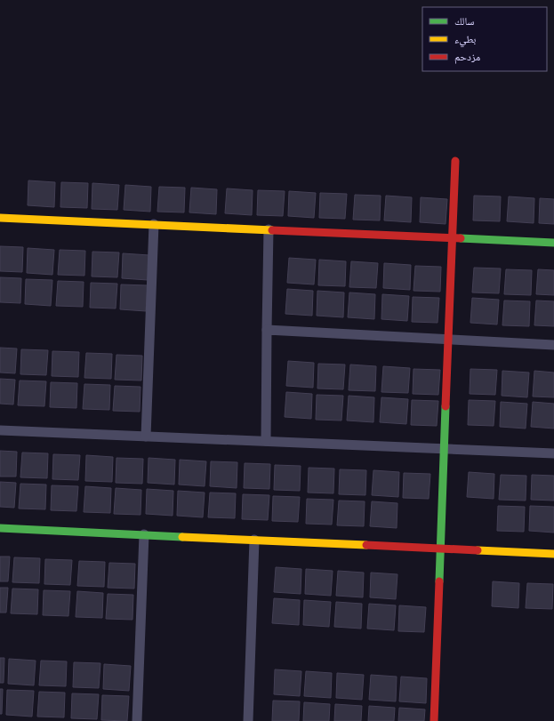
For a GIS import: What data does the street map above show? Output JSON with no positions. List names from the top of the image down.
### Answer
{
  "legend": ["سالك", "بطيء", "مزدحم"]
}
